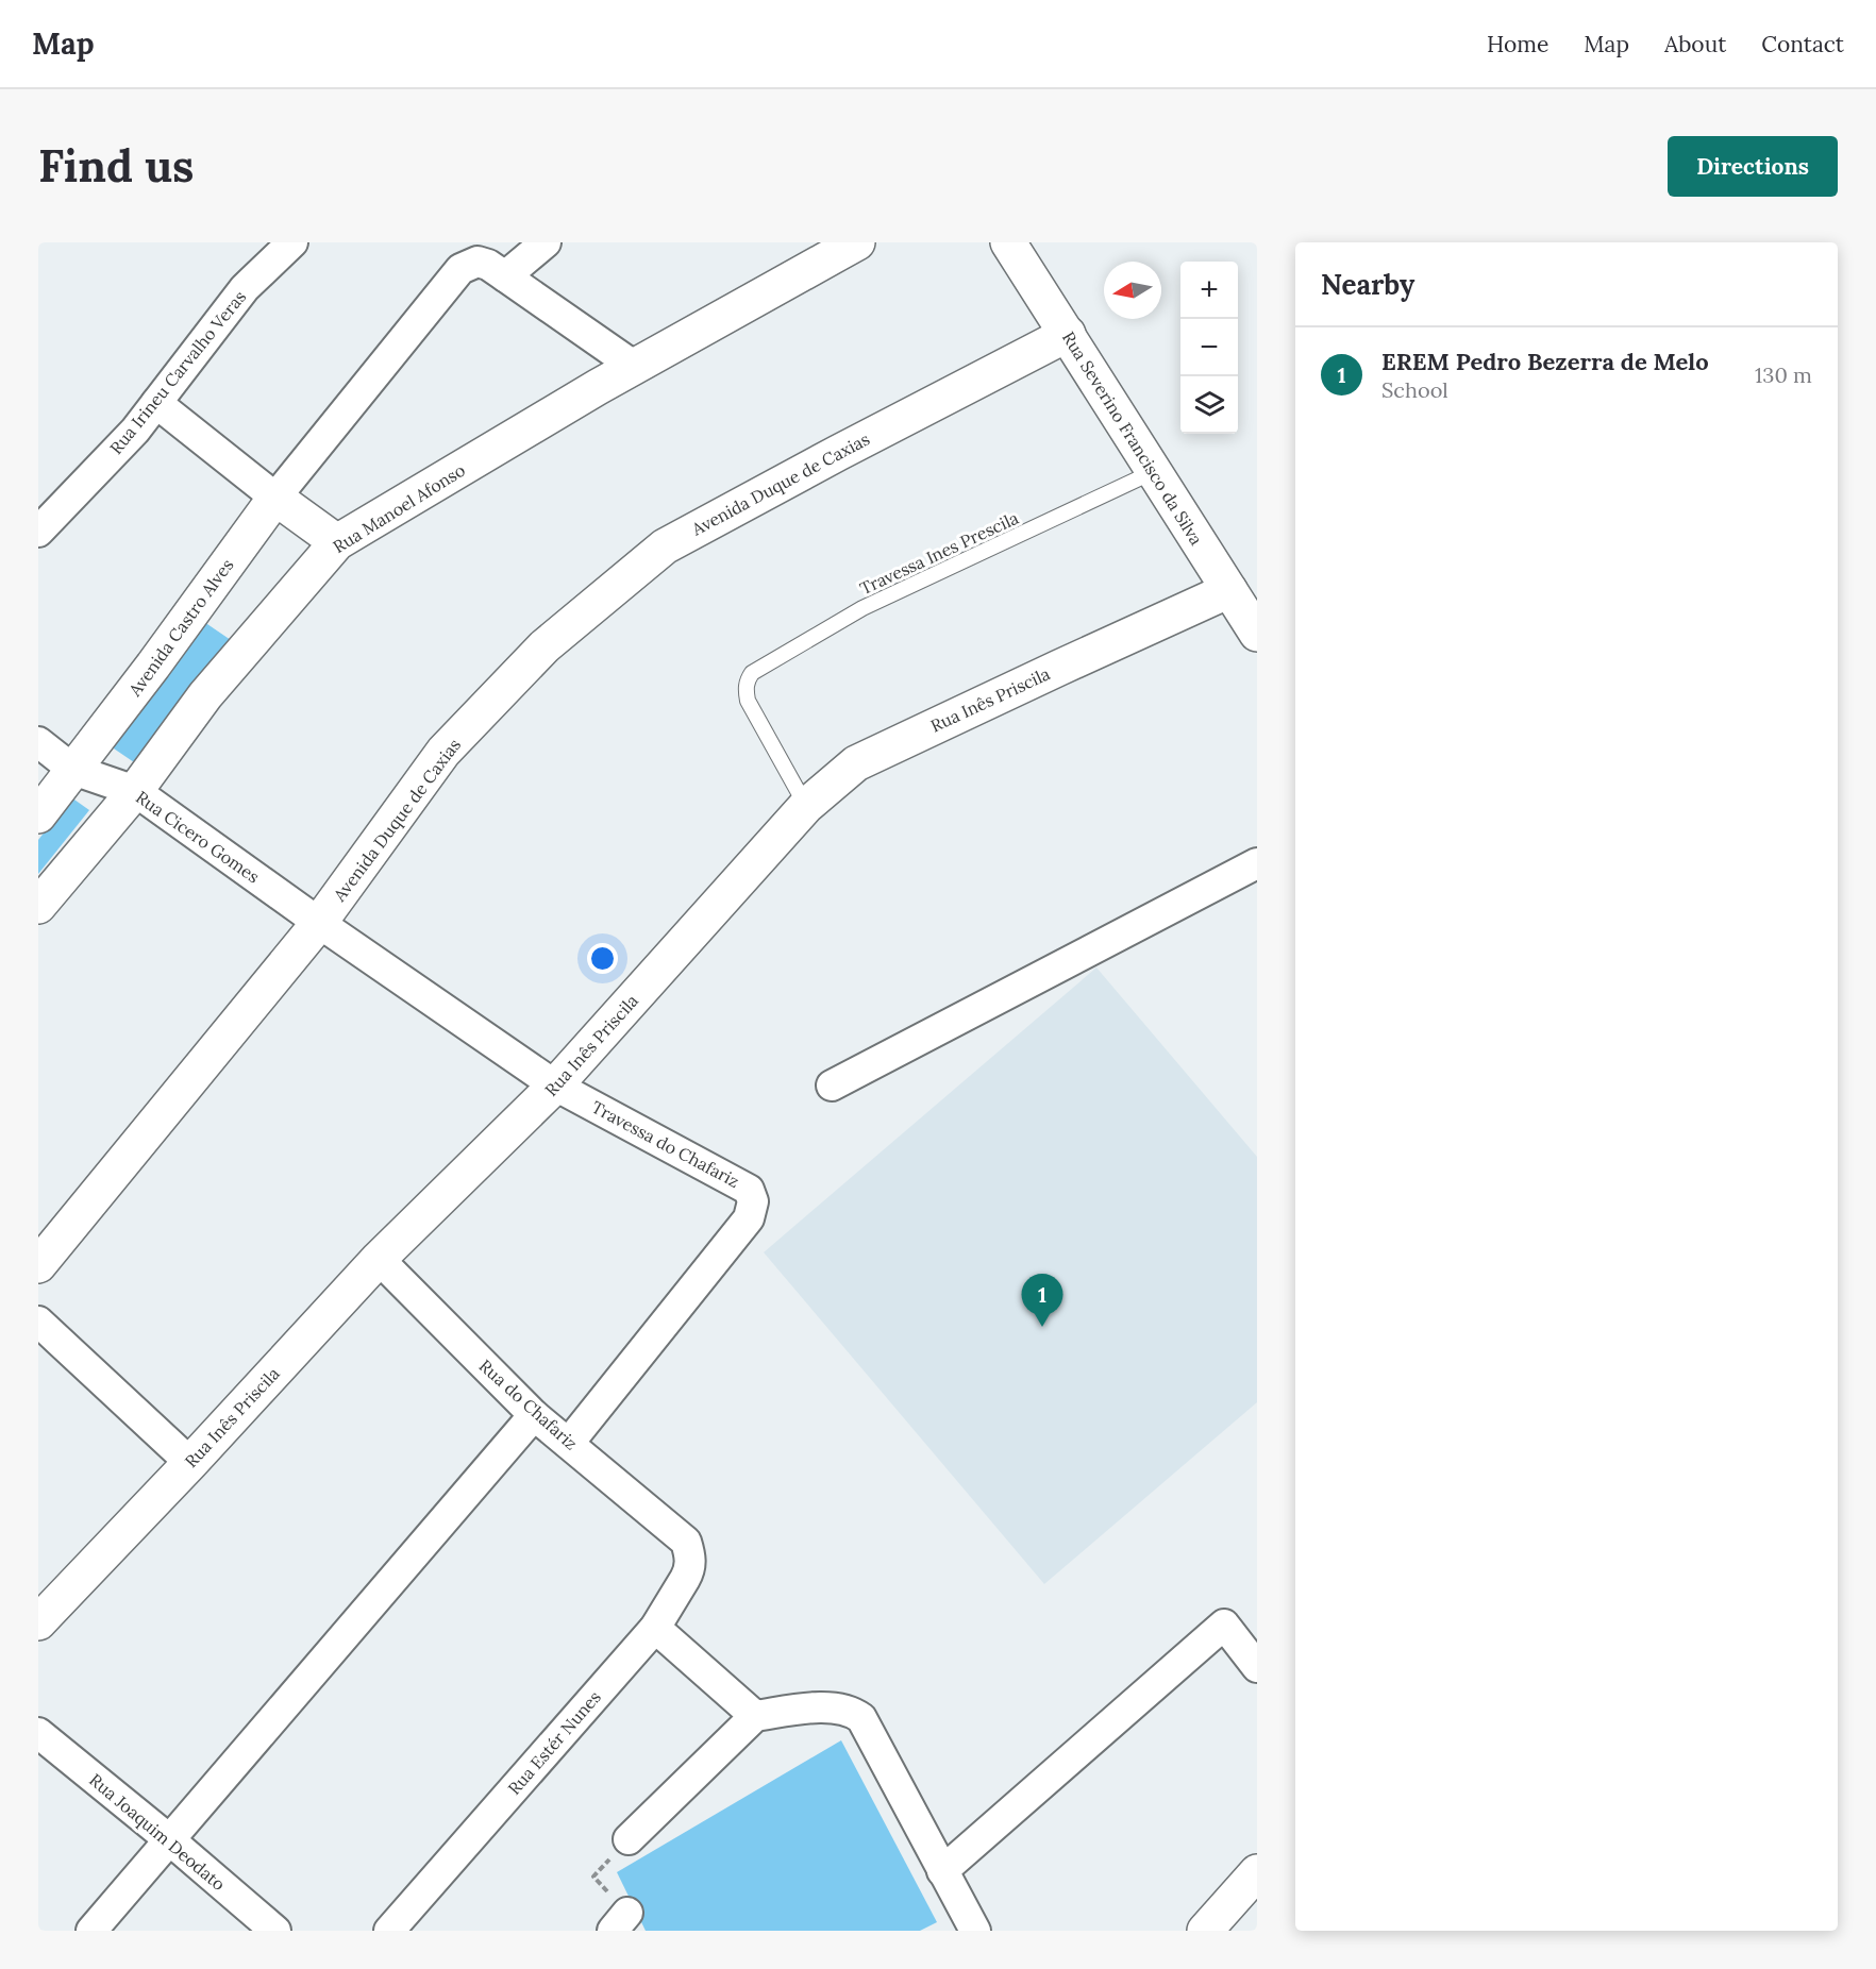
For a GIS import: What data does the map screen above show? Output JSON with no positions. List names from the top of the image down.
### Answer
{
  "streets": {
    "street": [
      "Rua Irineu Carvalho Veras",
      "Rua Severino Francisco da Silva",
      "Avenida Duque de Caxias",
      "Rua Manoel Afonso",
      "Avenida Castro Alves",
      "Rua Inês Priscila",
      "Rua Cicero Gomes",
      "Travessa do Chafariz",
      "Rua do Chafariz",
      "Rua Estér Nunes",
      "Rua Joaquim Deodato"
    ],
    "lane": ["Travessa Ines Prescila"]
  },
  "crossings": [
    ["Rua Severino Francisco da Silva", "Avenida Duque de Caxias"],
    ["Rua Severino Francisco da Silva", "Travessa Ines Prescila"],
    ["Rua Severino Francisco da Silva", "Rua Inês Priscila"],
    ["Avenida Duque de Caxias", "Rua Cicero Gomes"],
    ["Avenida Duque de Caxias", "Travessa do Chafariz"],
    ["Rua Manoel Afonso", "Rua Cicero Gomes"],
    ["Travessa Ines Prescila", "Rua Inês Priscila"],
    ["Avenida Castro Alves", "Rua Cicero Gomes"],
    ["Rua Inês Priscila", "Travessa do Chafariz"],
    ["Rua Inês Priscila", "Rua do Chafariz"],
    ["Rua Cicero Gomes", "Travessa do Chafariz"],
    ["Travessa do Chafariz", "Rua do Chafariz"],
    ["Rua do Chafariz", "Rua Estér Nunes"]
  ],
  "north": "left",
  "page": {
    "header": "Map",
    "nav": [
      "Home",
      "Map",
      "About",
      "Contact"
    ],
    "buttons": "Directions",
    "title": "Find us",
    "heading": "Nearby",
    "map_buttons": ["+", "−"],
    "list": [
      {
        "mark": "1",
        "name": "EREM Pedro Bezerra de Melo",
        "note": "School",
        "value": "130 m"
      }
    ],
    "pins": "1"
  }
}
